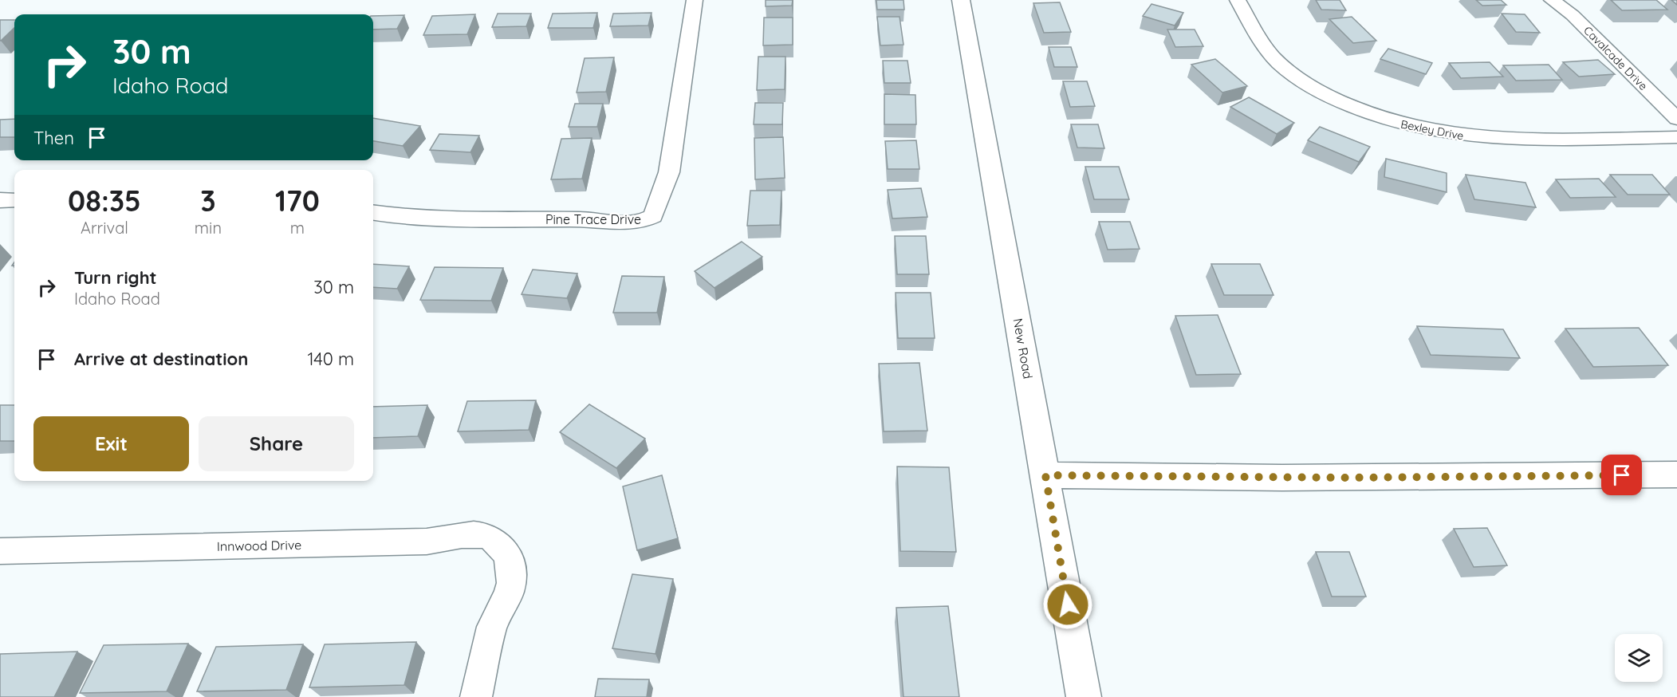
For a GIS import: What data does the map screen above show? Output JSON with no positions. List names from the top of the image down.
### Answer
{
  "streets": {
    "street": [
      "Cavalcade Drive",
      "Bexley Drive",
      "Pine Trace Drive",
      "New Road",
      "Innwood Drive"
    ]
  },
  "page": {
    "turn": ["30 m", "Idaho Road"],
    "then": "Then",
    "eta": [
      "08:35",
      "Arrival",
      "3",
      "min",
      "170",
      "m"
    ],
    "list": [
      {
        "name": "Turn right",
        "note": "Idaho Road",
        "value": "30 m"
      },
      {
        "name": "Arrive at destination",
        "value": "140 m"
      }
    ],
    "buttons": ["Exit", "Share"]
  }
}
